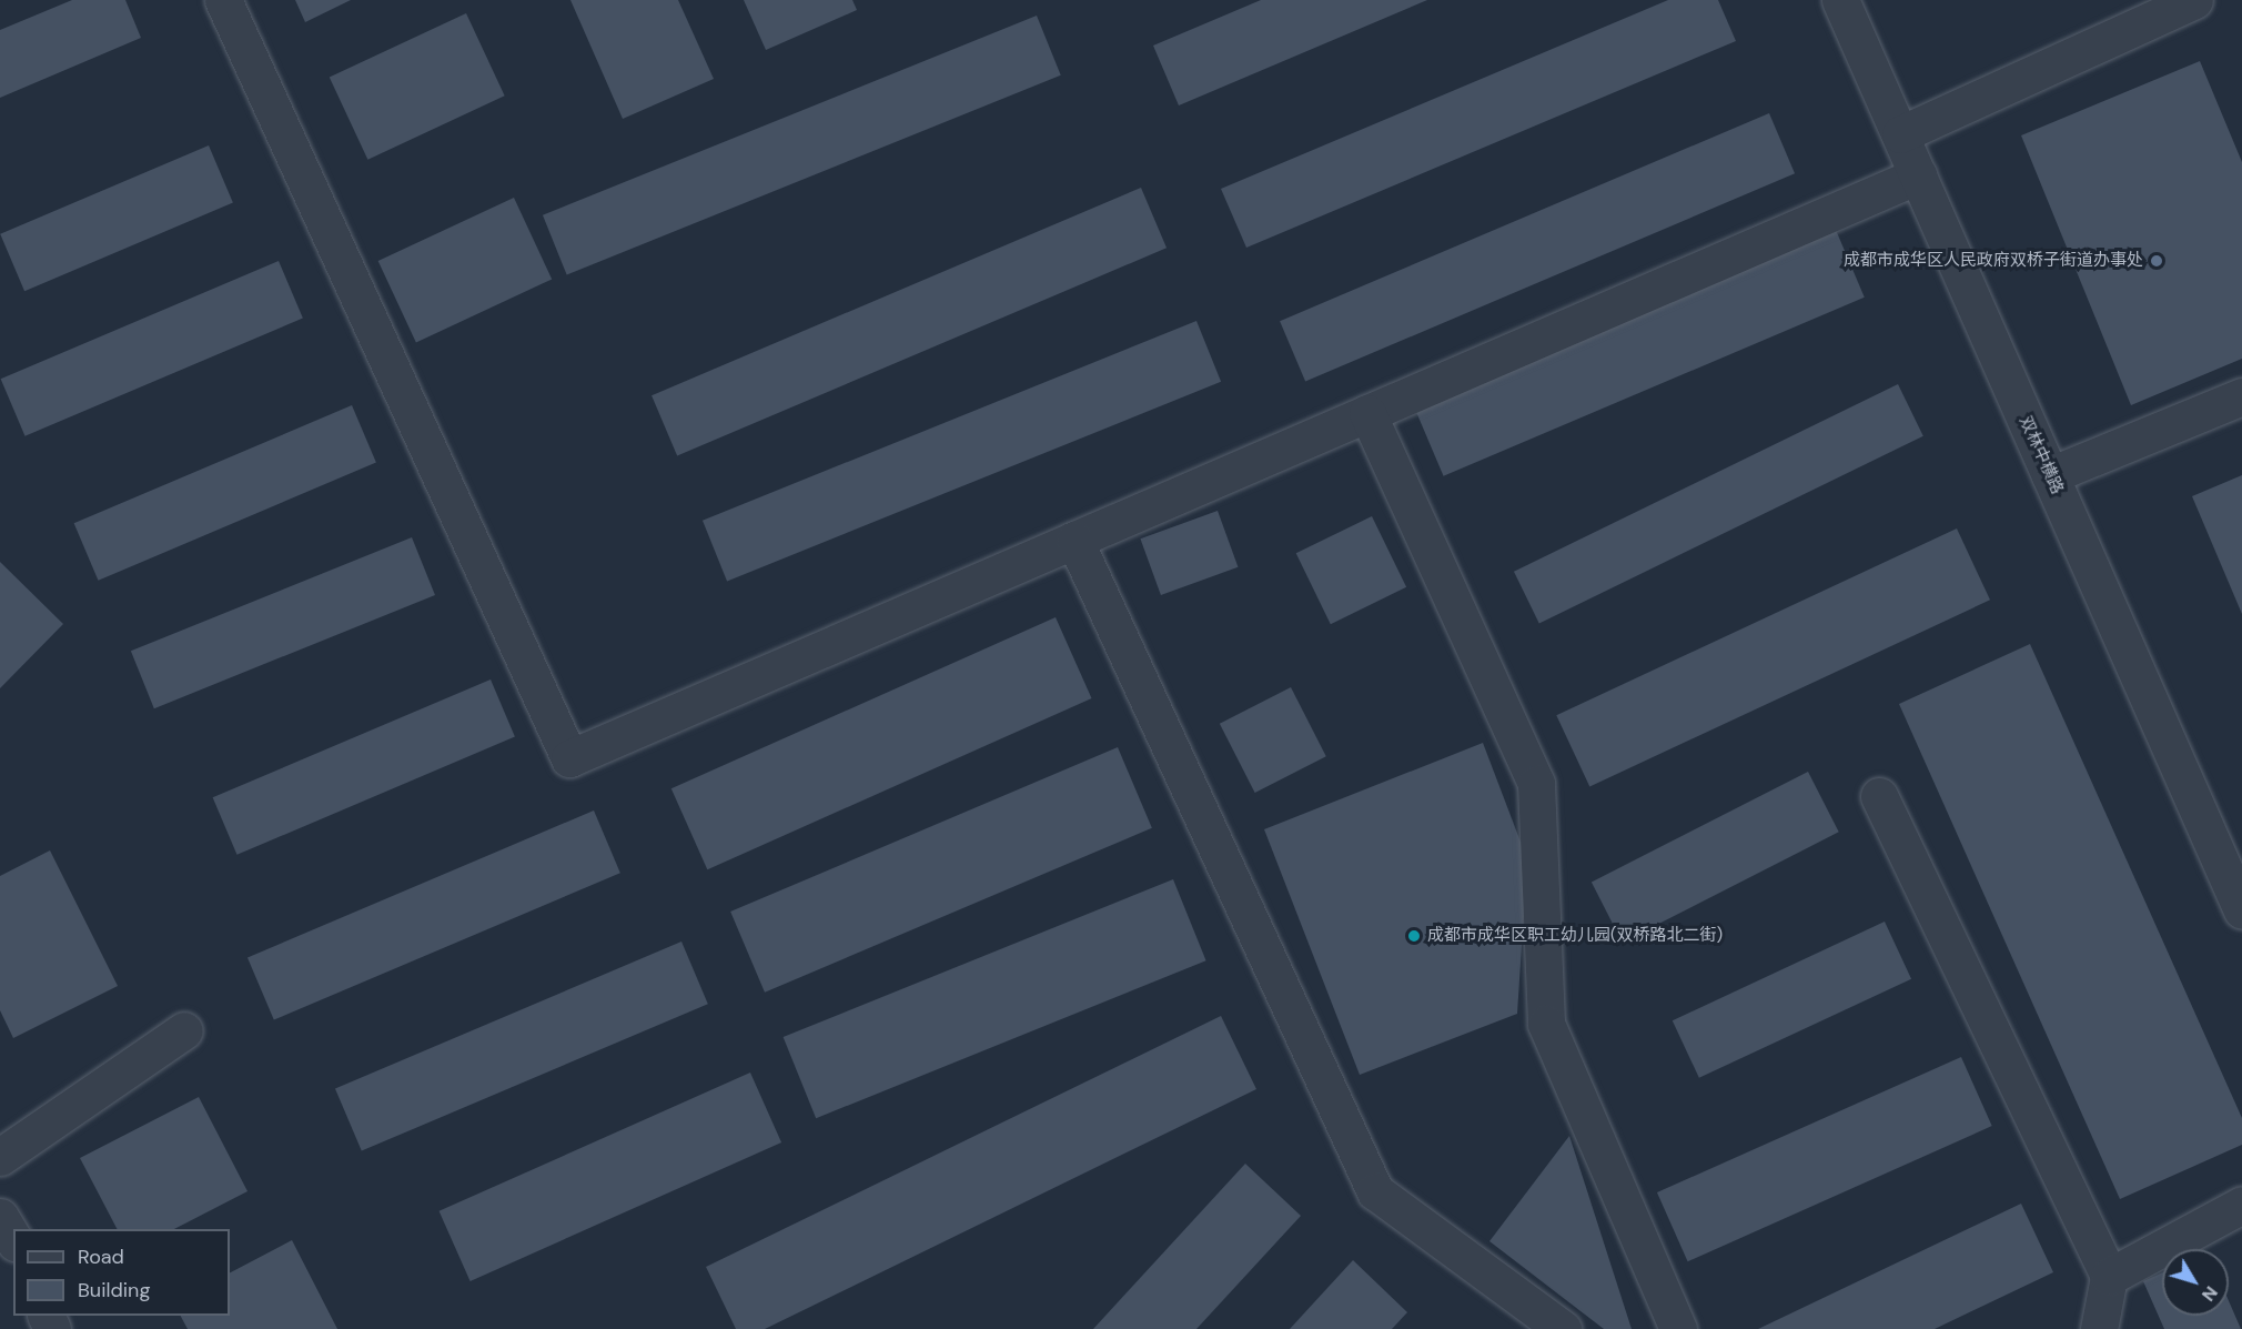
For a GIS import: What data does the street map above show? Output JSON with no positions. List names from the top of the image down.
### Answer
{
  "streets": {
    "street": ["双林中横路"]
  },
  "places": ["成都市成华区人民政府双桥子街道办事处", "成都市成华区职工幼儿园(双桥路北二街)"],
  "legend": ["Road", "Building"],
  "north": "bottom right"
}
